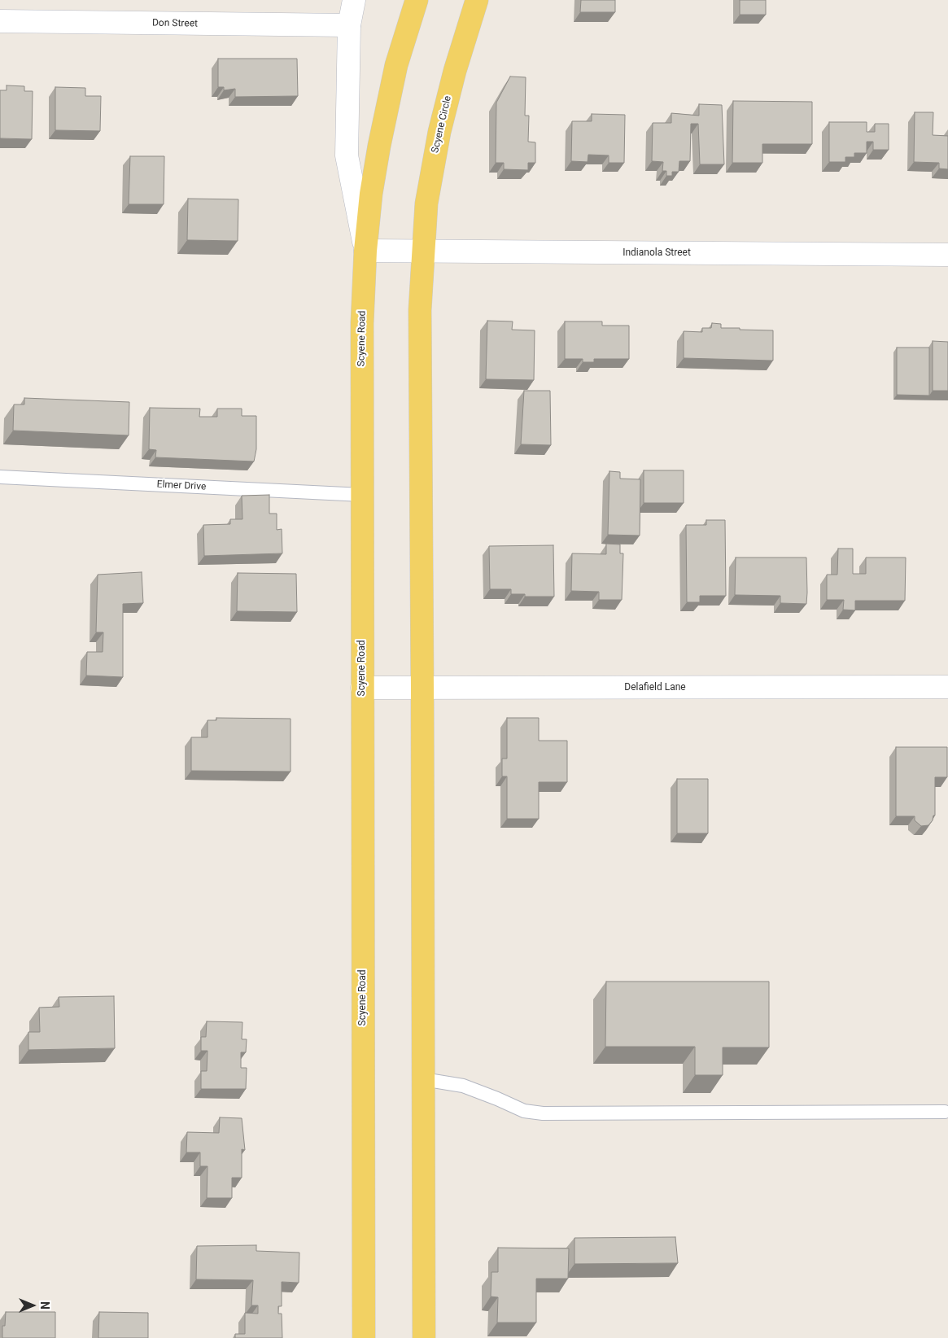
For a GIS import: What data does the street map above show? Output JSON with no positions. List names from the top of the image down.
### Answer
{
  "streets": {
    "main road": ["Scyene Circle", "Scyene Road"],
    "street": ["Don Street", "Indianola Street", "Delafield Lane"],
    "lane": ["Elmer Drive"]
  },
  "crossings": [
    ["Don Street", "Scyene Road"],
    ["Scyene Circle", "Indianola Street"],
    ["Indianola Street", "Scyene Road"],
    ["Scyene Road", "Elmer Drive"],
    ["Scyene Road", "Delafield Lane"]
  ],
  "north": "right"
}
